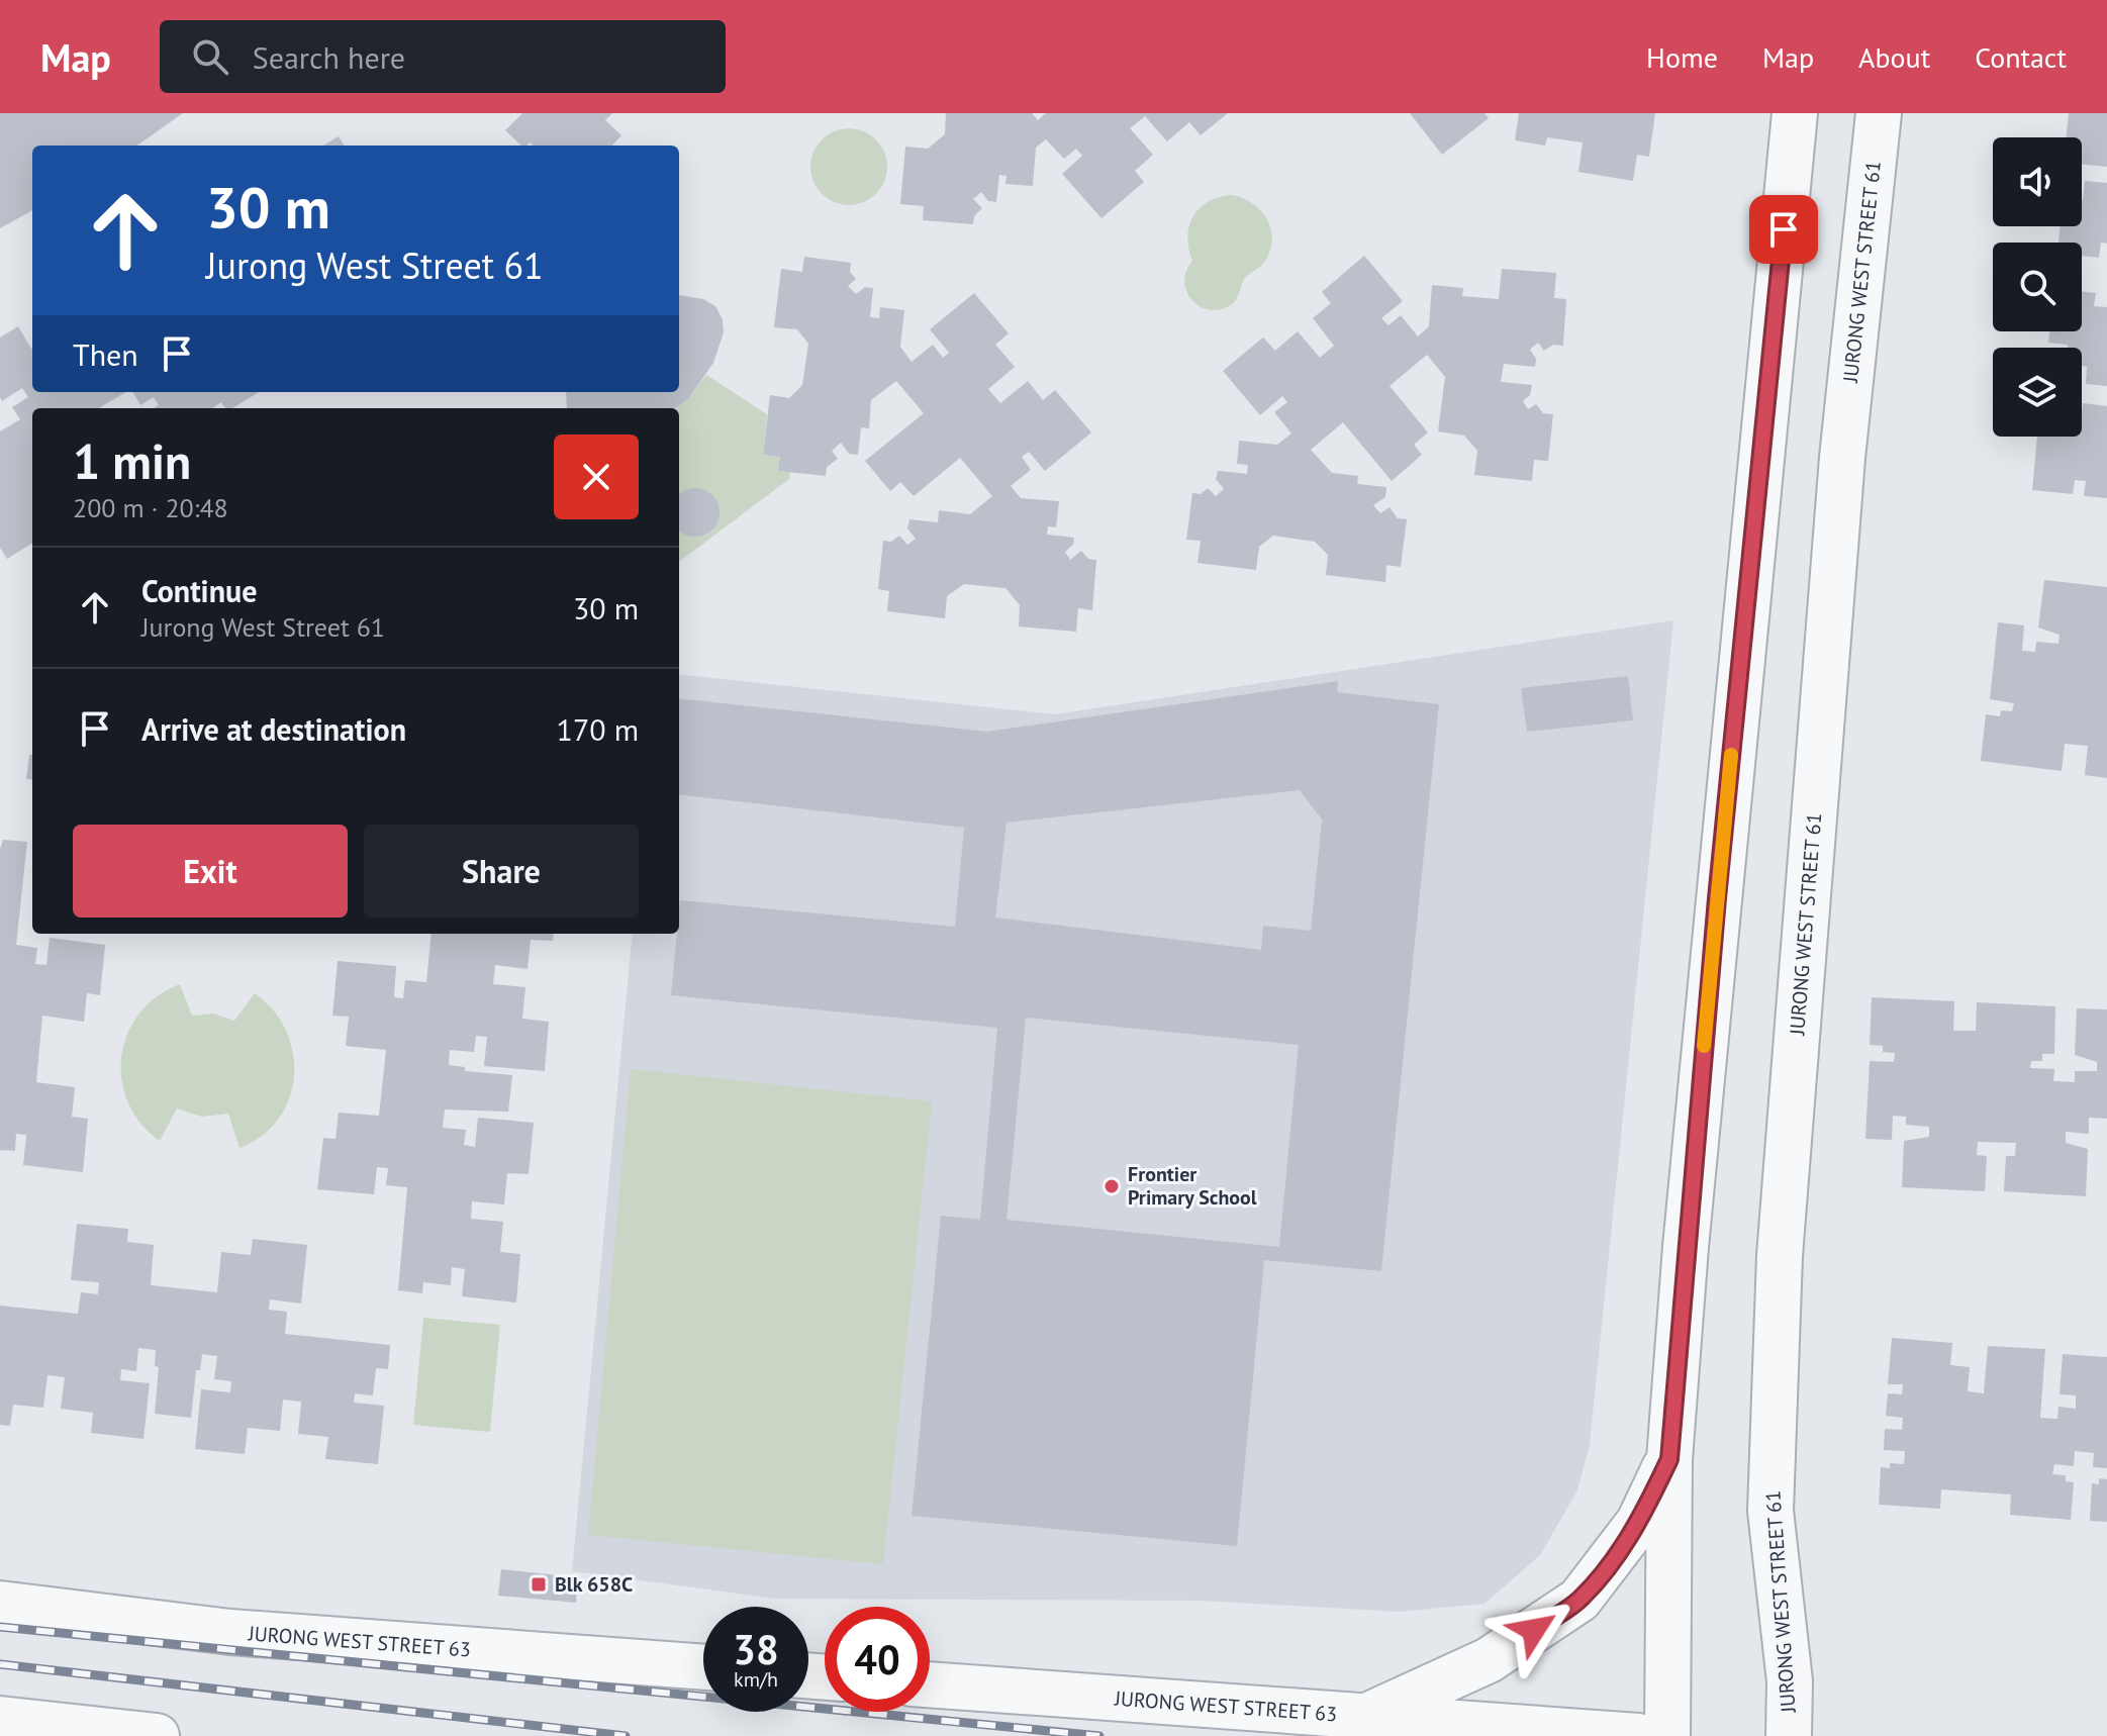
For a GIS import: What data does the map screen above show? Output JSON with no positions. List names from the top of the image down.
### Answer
{
  "streets": {
    "street": ["JURONG WEST STREET 61", "JURONG WEST STREET 63"]
  },
  "places": {
    "other": ["Frontier Primary School"],
    "transit": ["Blk 658C"]
  },
  "page": {
    "header": "Map",
    "search": "Search here",
    "nav": [
      "Home",
      "Map",
      "About",
      "Contact"
    ],
    "turn": ["30 m", "Jurong West Street 61"],
    "then": "Then",
    "heading": ["1 min", "200 m · 20:48"],
    "list": [
      {
        "name": "Continue",
        "note": "Jurong West Street 61",
        "value": "30 m"
      },
      {
        "name": "Arrive at destination",
        "value": "170 m"
      }
    ],
    "buttons": ["Exit", "Share"],
    "speed": "38 km/h",
    "limit": "40"
  }
}
